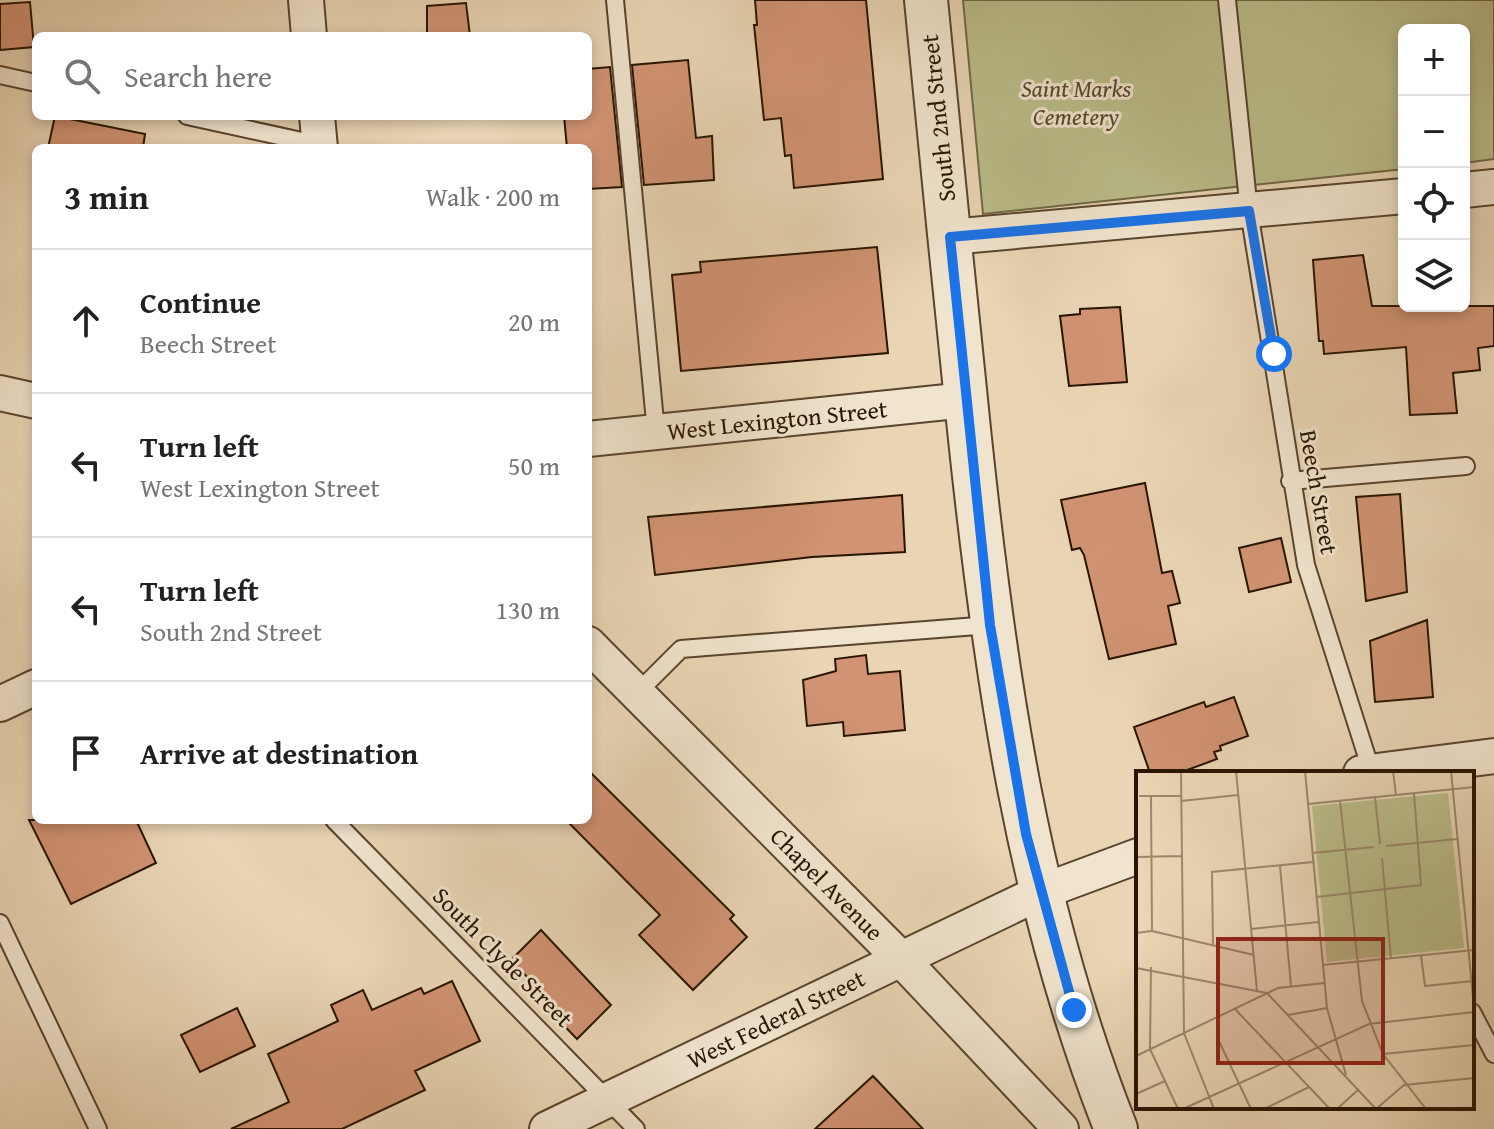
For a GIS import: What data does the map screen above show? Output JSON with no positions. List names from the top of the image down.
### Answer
{
  "streets": {
    "street": [
      "South 2nd Street",
      "West Lexington Street",
      "Chapel Avenue",
      "West Federal Street"
    ],
    "lane": ["Beech Street", "South Clyde Street"]
  },
  "crossings": [
    ["South 2nd Street", "West Lexington Street"],
    ["South 2nd Street", "West Federal Street"],
    ["Chapel Avenue", "West Federal Street"],
    ["South Clyde Street", "West Federal Street"]
  ],
  "parks": ["Saint Marks Cemetery"],
  "page": {
    "map_buttons": ["+", "−"],
    "search": "Search here",
    "heading": ["3 min", "Walk · 200 m"],
    "list": [
      ["Continue", "Beech Street", "20 m"],
      ["Turn left", "West Lexington Street", "50 m"],
      ["Turn left", "South 2nd Street", "130 m"],
      "Arrive at destination"
    ]
  }
}
